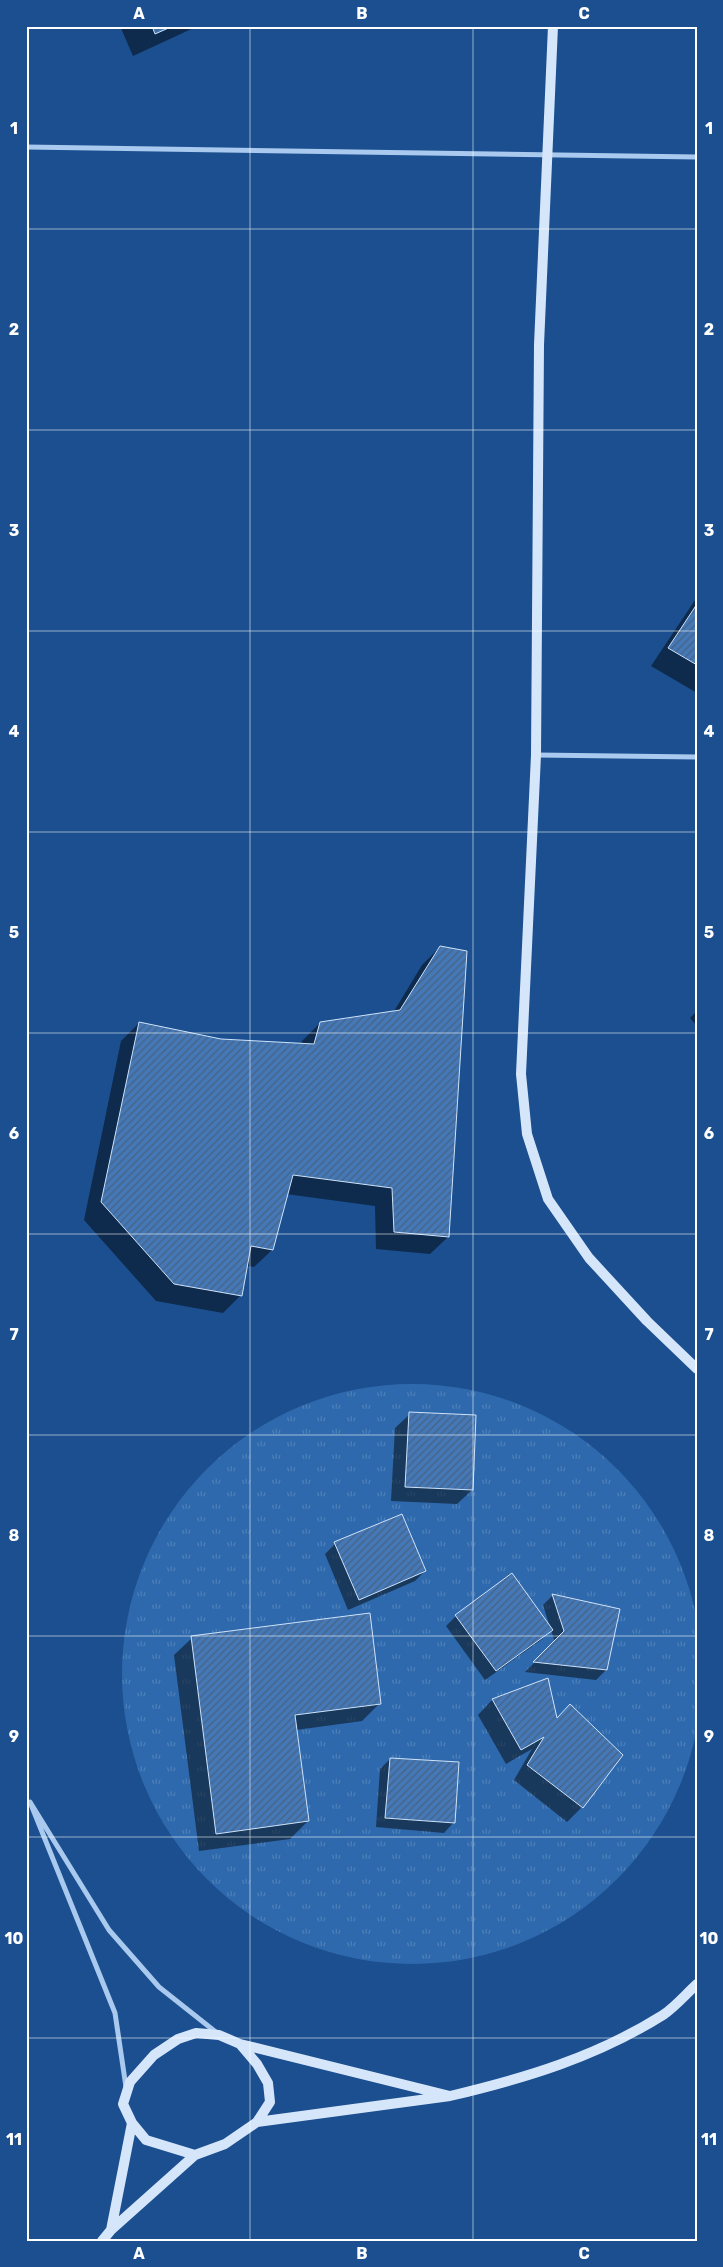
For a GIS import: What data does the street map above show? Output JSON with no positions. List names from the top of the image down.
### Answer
{
  "grid": {
    "columns": ["A", "B", "C"],
    "rows": [
      "1",
      "2",
      "3",
      "4",
      "5",
      "6",
      "7",
      "8",
      "9",
      "10",
      "11"
    ]
  }
}
